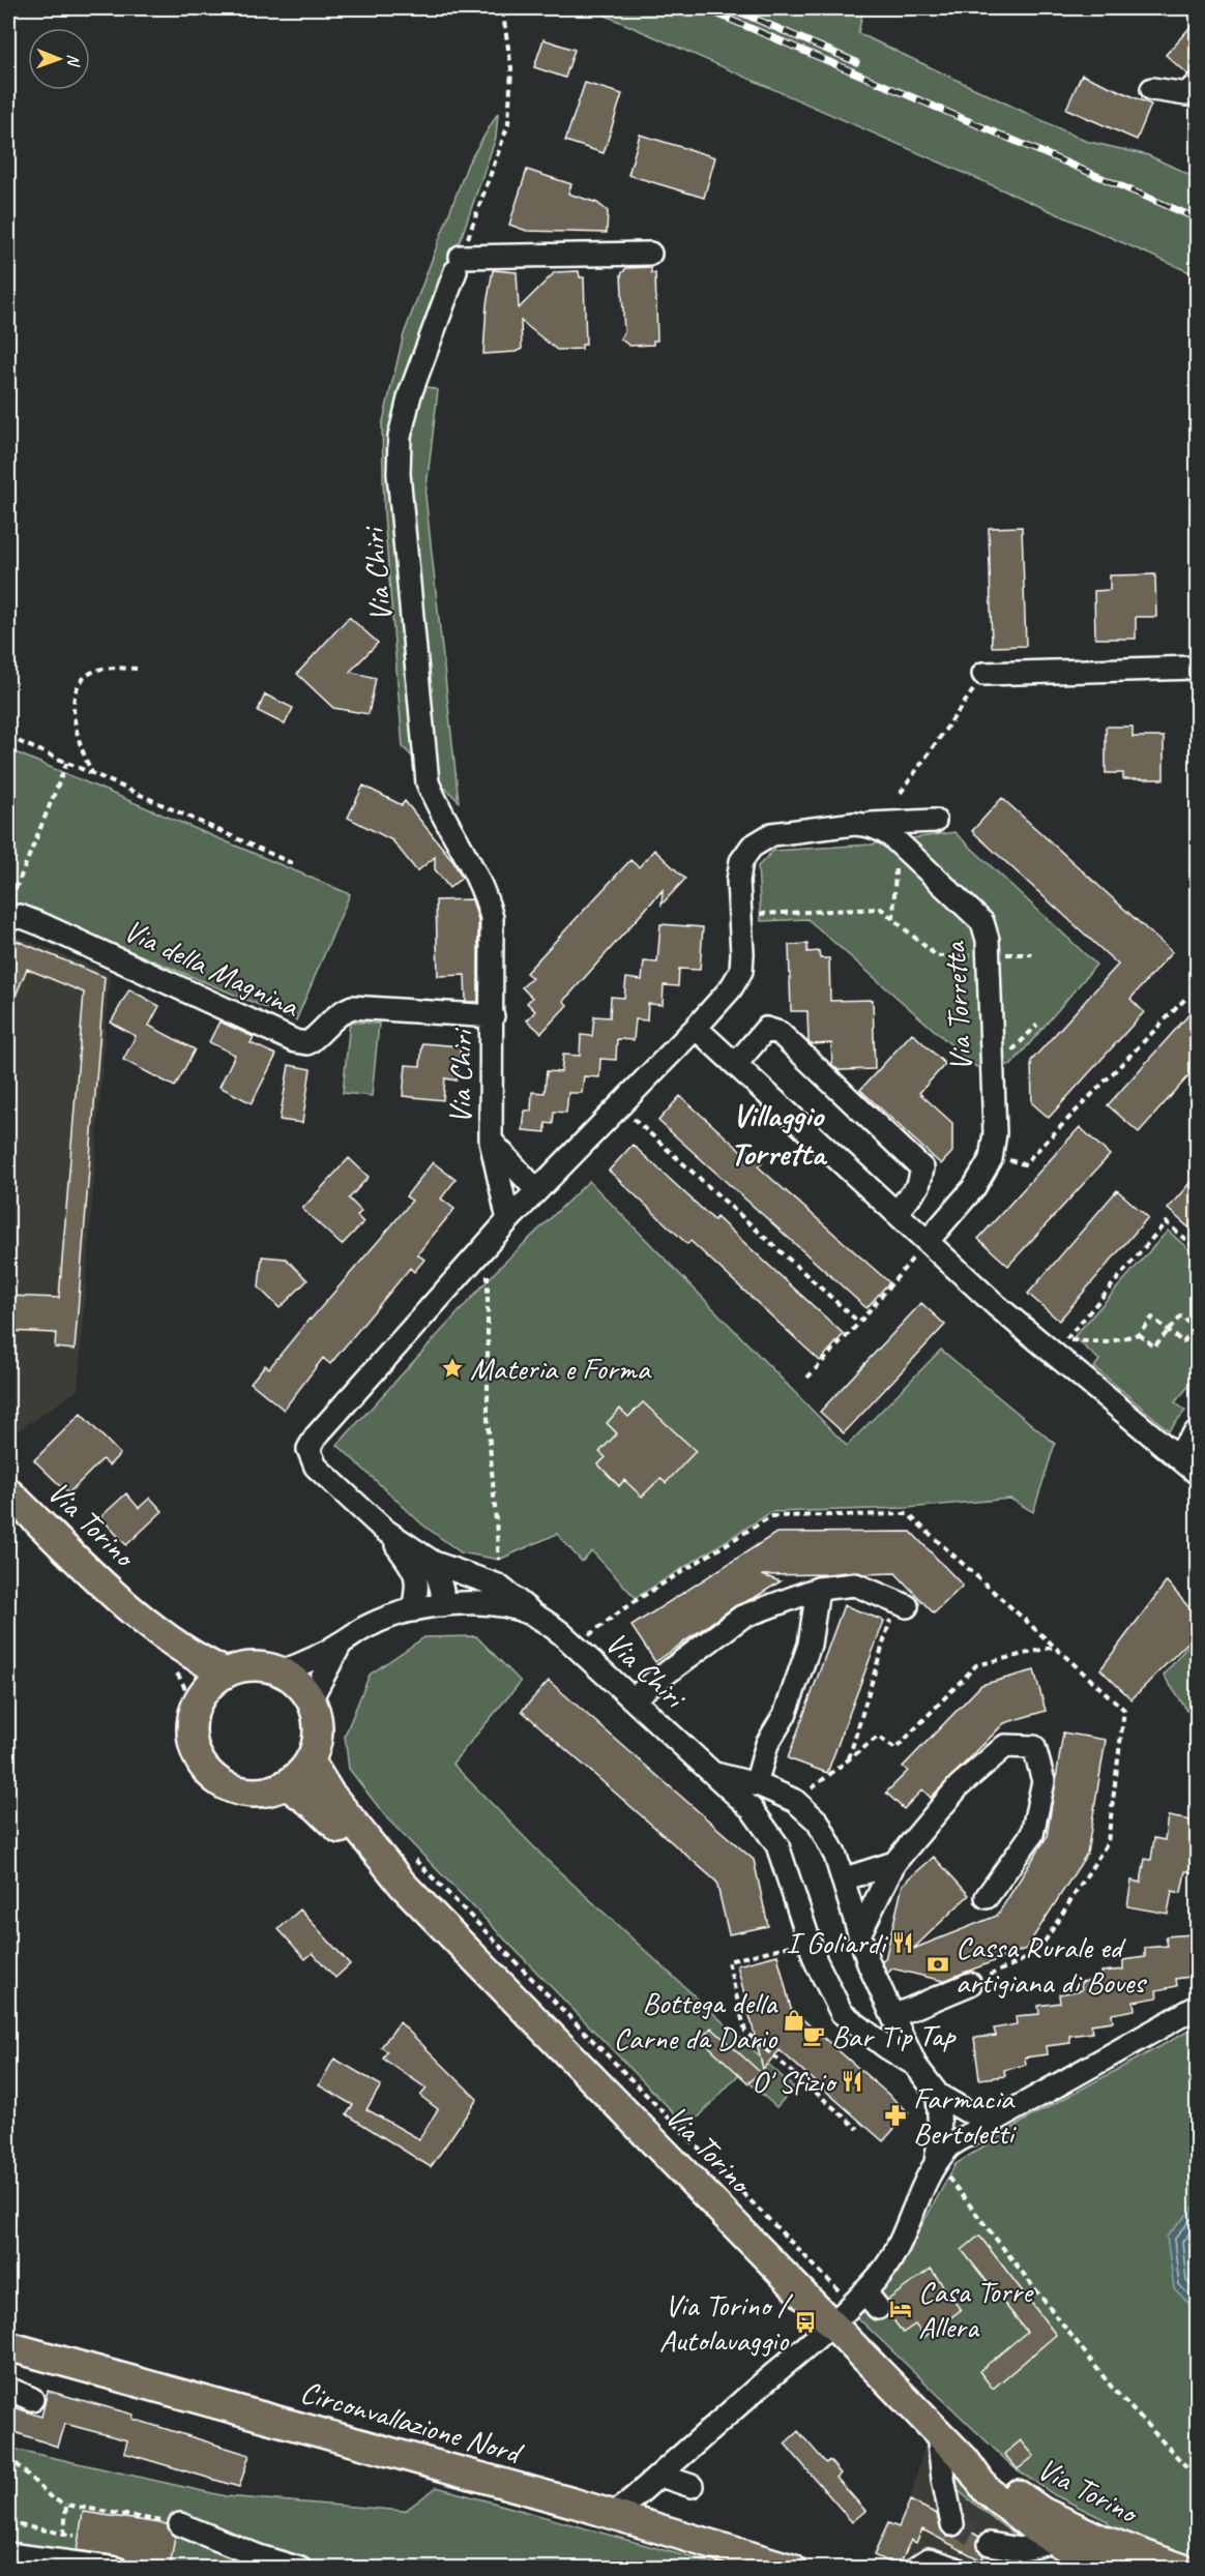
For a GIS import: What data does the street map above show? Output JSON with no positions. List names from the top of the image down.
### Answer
{
  "streets": {
    "main road": ["Via Torino", "Circonvallazione Nord"],
    "street": ["Via Chiri", "Via della Magnina", "Via Torretta"]
  },
  "crossings": [
    ["Via Chiri", "Via della Magnina"],
    ["Via Chiri", "Via Torino"]
  ],
  "districts": ["Villaggio Torretta"],
  "places": {
    "place": ["Materia e Forma"],
    "restaurant": ["I Goliardi", "O' Sfizio"],
    "bank": ["Cassa Rurale ed artigiana di Boves"],
    "shop": ["Bottega della Carne da Dario"],
    "cafe": ["Bar Tip Tap"],
    "pharmacy": ["Farmacia Bertoletti"],
    "hotel": ["Casa Torre Allera"],
    "bus stop": ["Via Torino / Autolavaggio"]
  },
  "north": "right"
}
